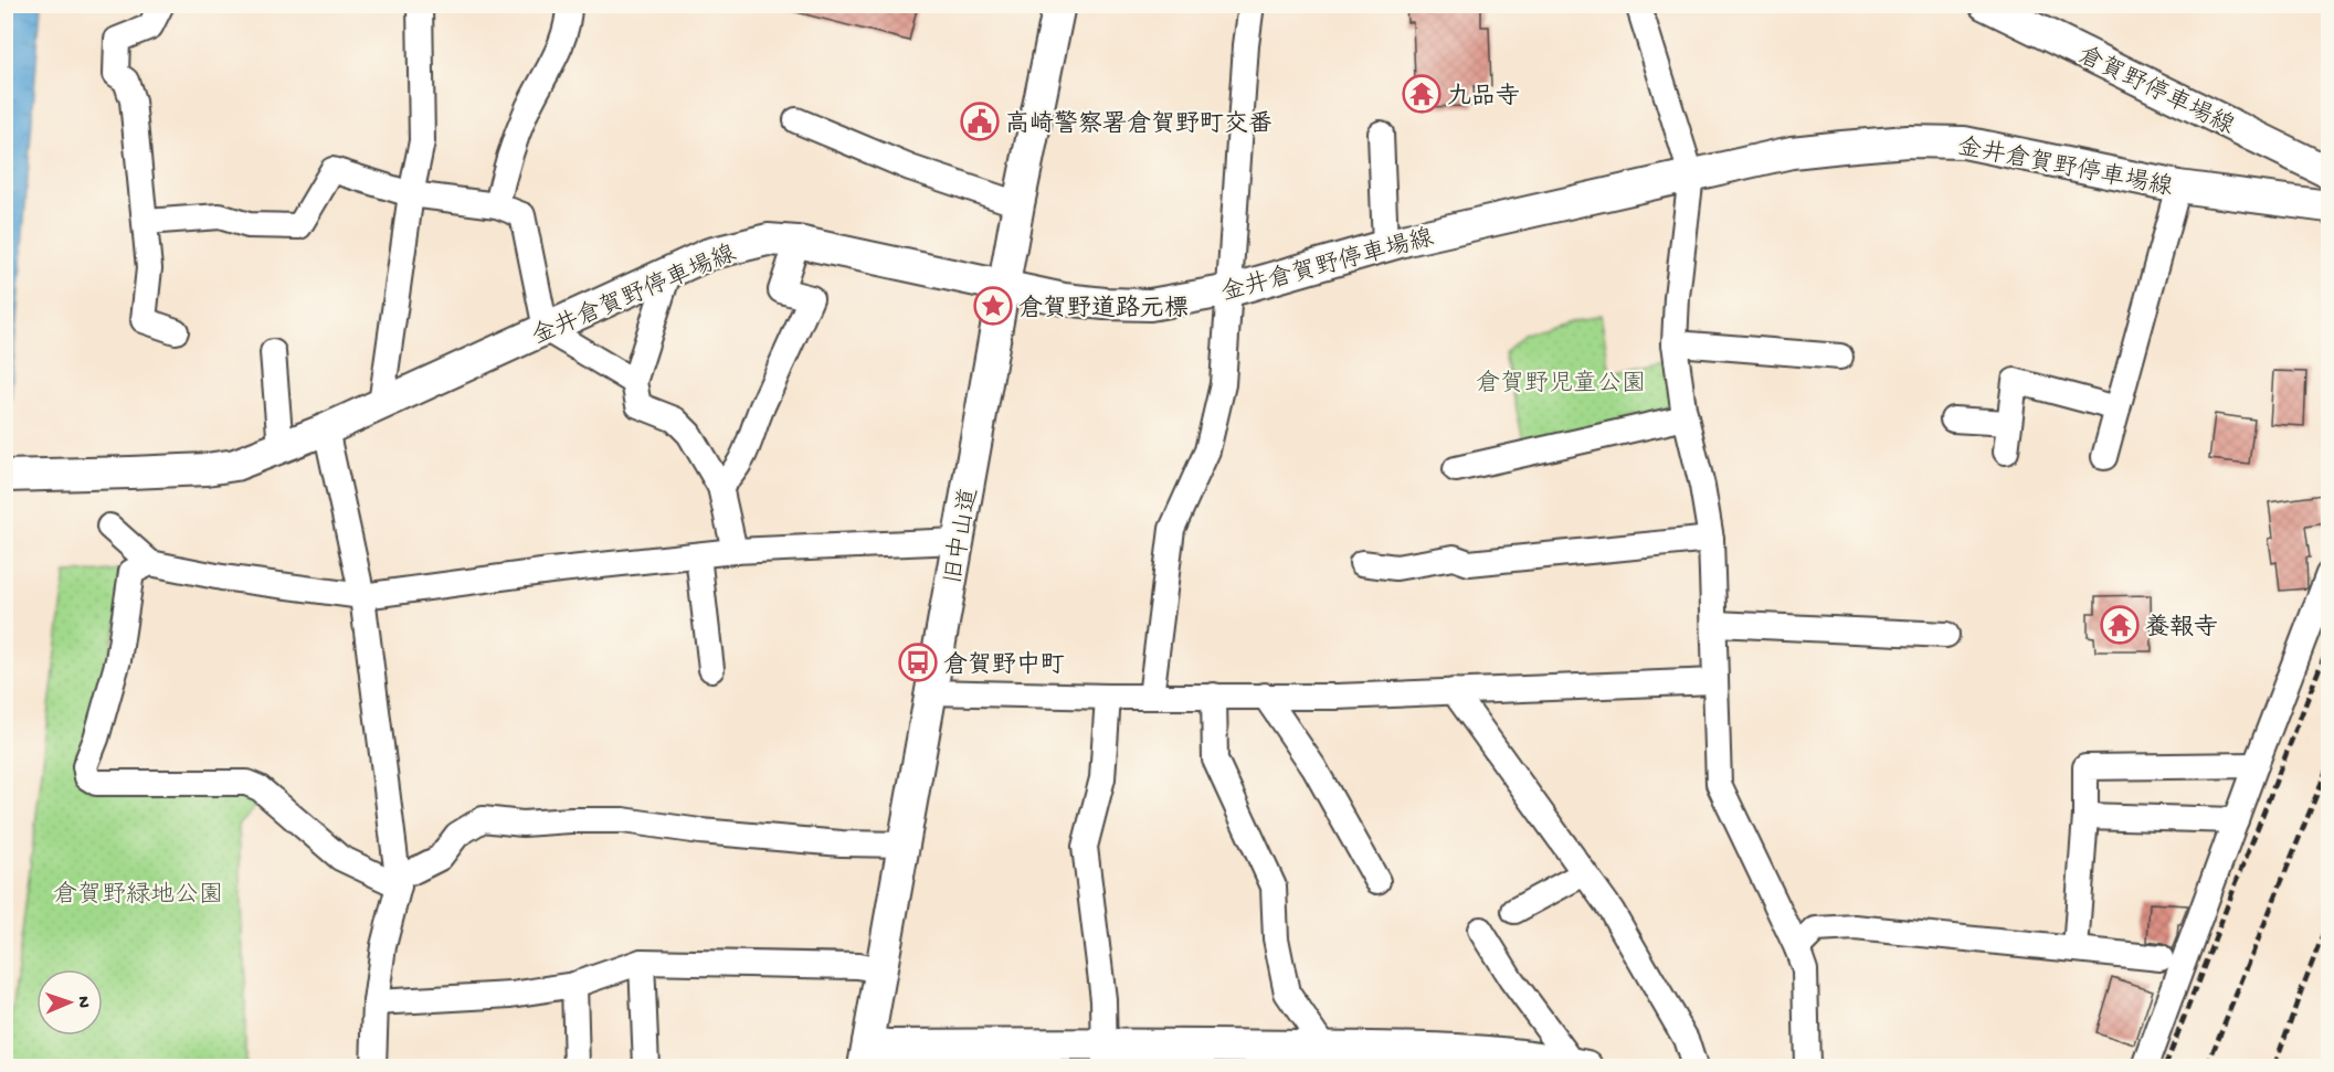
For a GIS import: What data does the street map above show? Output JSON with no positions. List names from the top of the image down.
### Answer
{
  "streets": {
    "main road": ["倉賀野停車場線", "金井倉賀野停車場線", "旧中山道"]
  },
  "crossings": [
    ["金井倉賀野停車場線", "旧中山道"]
  ],
  "parks": ["倉賀野児童公園", "倉賀野緑地公園"],
  "places": {
    "temple": ["九品寺", "養報寺"],
    "public building": ["高崎警察署倉賀野町交番"],
    "place": ["倉賀野道路元標"],
    "bus stop": ["倉賀野中町"]
  },
  "north": "right"
}
